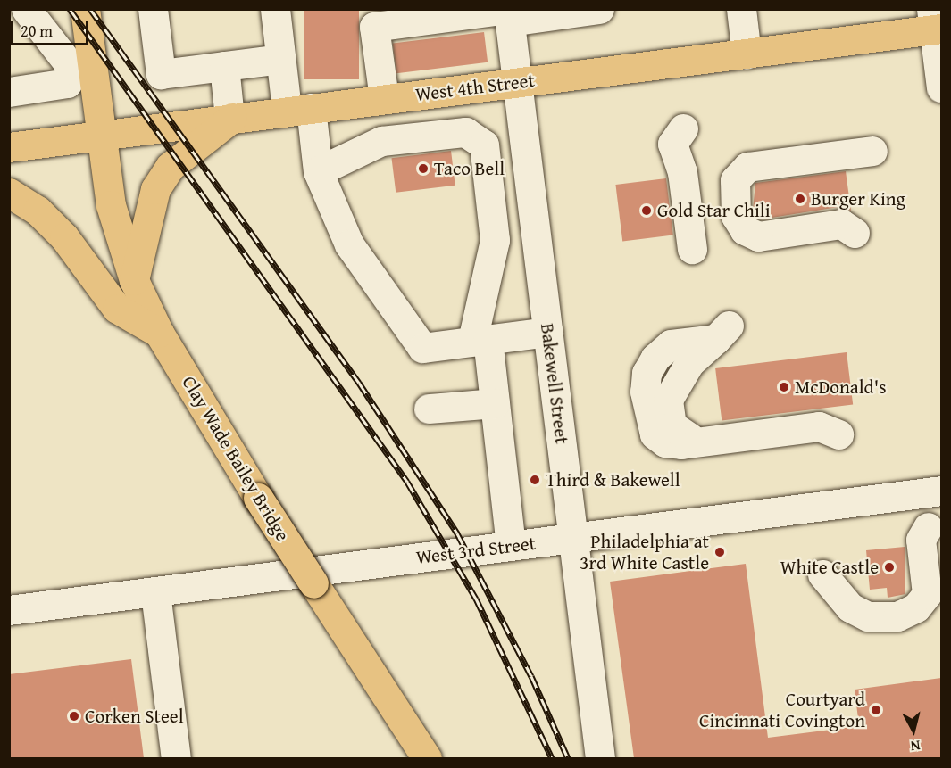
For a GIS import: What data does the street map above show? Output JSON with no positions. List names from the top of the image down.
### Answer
{
  "streets": {
    "main road": ["West 4th Street", "Clay Wade Bailey Bridge"],
    "street": ["Bakewell Street", "West 3rd Street"]
  },
  "crossings": [
    ["West 4th Street", "Bakewell Street"],
    ["West 4th Street", "Clay Wade Bailey Bridge"],
    ["Bakewell Street", "West 3rd Street"]
  ],
  "places": [
    "Taco Bell",
    "Burger King",
    "Gold Star Chili",
    "McDonald's",
    "Third & Bakewell",
    "Philadelphia at 3rd White Castle",
    "White Castle",
    "Courtyard Cincinnati Covington",
    "Corken Steel"
  ],
  "scale_bar": "20 m",
  "north": "bottom"
}
